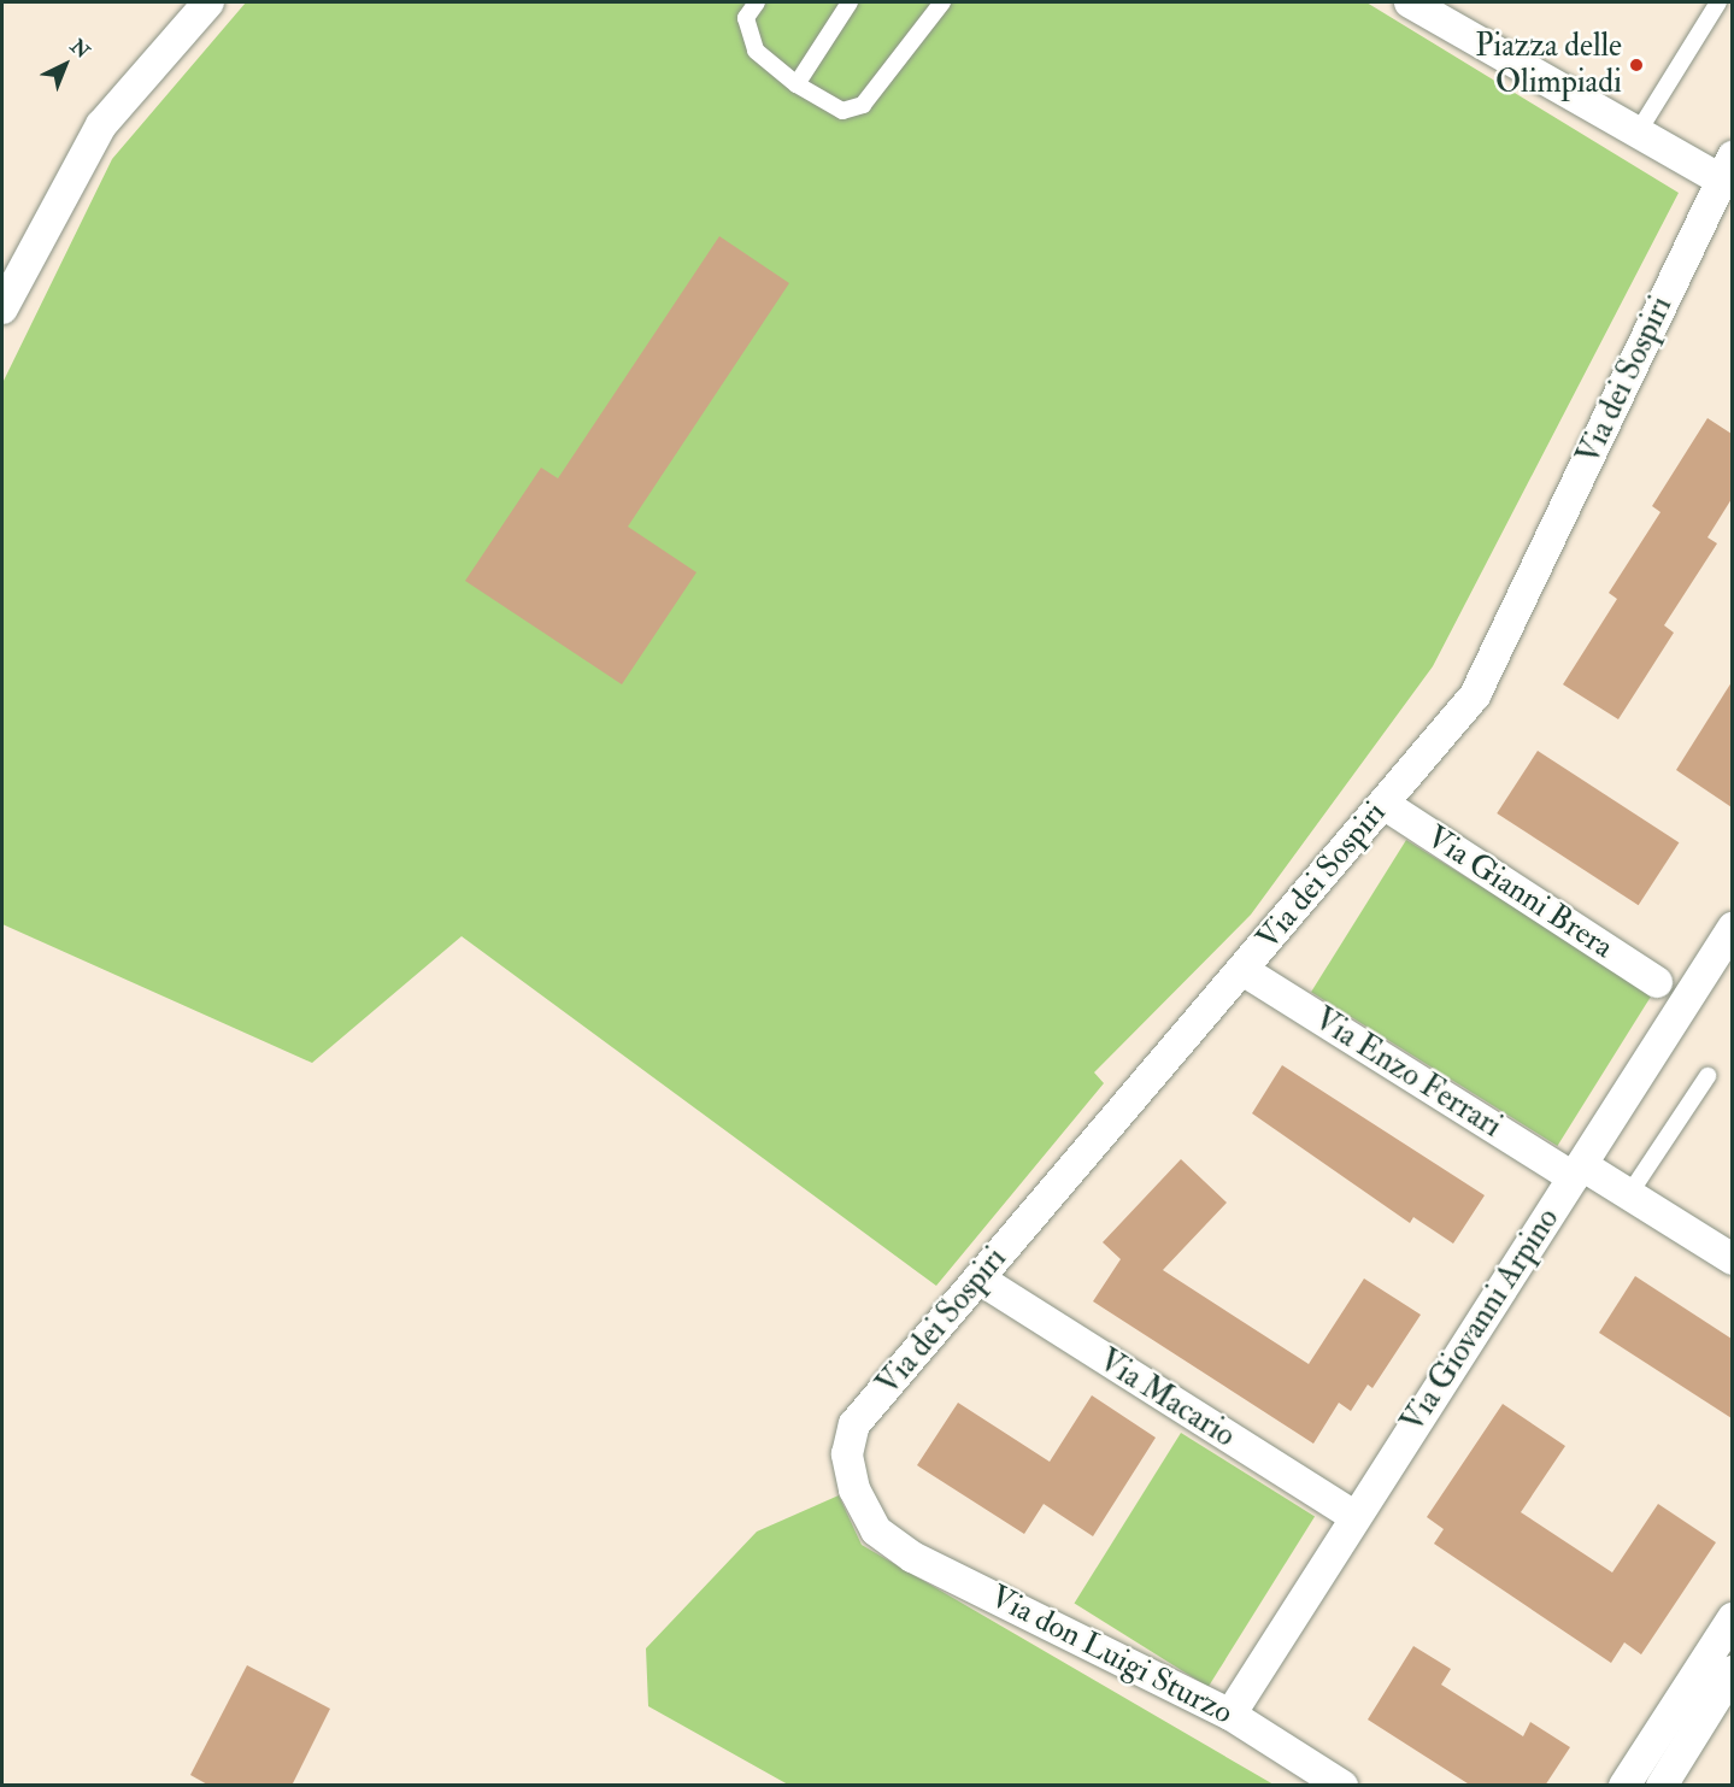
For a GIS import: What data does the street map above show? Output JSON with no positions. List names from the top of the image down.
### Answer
{
  "streets": {
    "street": [
      "Via dei Sospiri",
      "Via Gianni Brera",
      "Via Enzo Ferrari",
      "Via Giovanni Arpino",
      "Via Macario",
      "Via don Luigi Sturzo"
    ]
  },
  "crossings": [
    ["Via dei Sospiri", "Via Gianni Brera"],
    ["Via dei Sospiri", "Via Enzo Ferrari"],
    ["Via dei Sospiri", "Via Macario"],
    ["Via dei Sospiri", "Via don Luigi Sturzo"],
    ["Via Enzo Ferrari", "Via Giovanni Arpino"],
    ["Via Giovanni Arpino", "Via Macario"],
    ["Via Giovanni Arpino", "Via don Luigi Sturzo"]
  ],
  "places": ["Piazza delle Olimpiadi"],
  "north": "top right"
}
